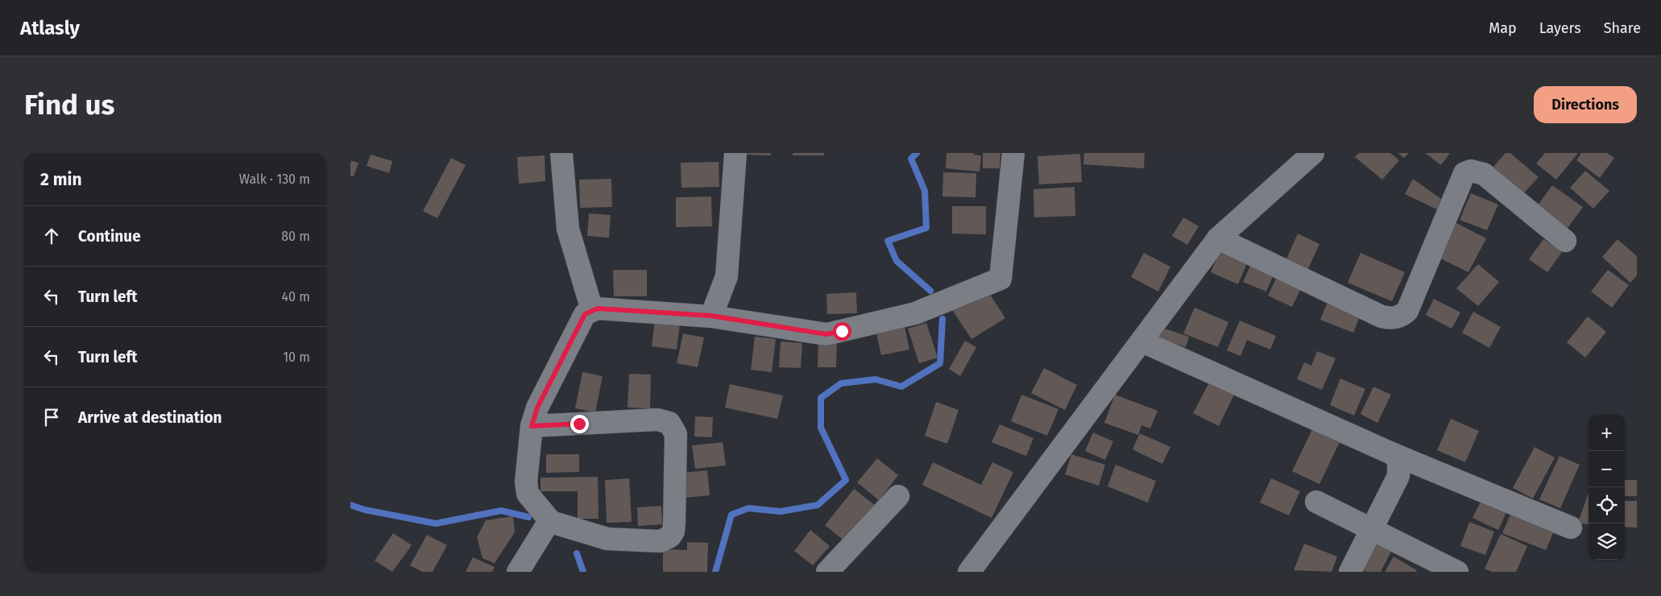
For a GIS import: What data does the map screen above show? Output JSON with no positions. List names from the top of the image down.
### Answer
{
  "page": {
    "header": "Atlasly",
    "nav": ["Map", "Layers", "Share"],
    "buttons": "Directions",
    "title": "Find us",
    "heading": ["2 min", "Walk · 130 m"],
    "list": [
      ["Continue", "80 m"],
      ["Turn left", "40 m"],
      ["Turn left", "10 m"],
      "Arrive at destination"
    ],
    "map_buttons": ["+", "−"]
  }
}
